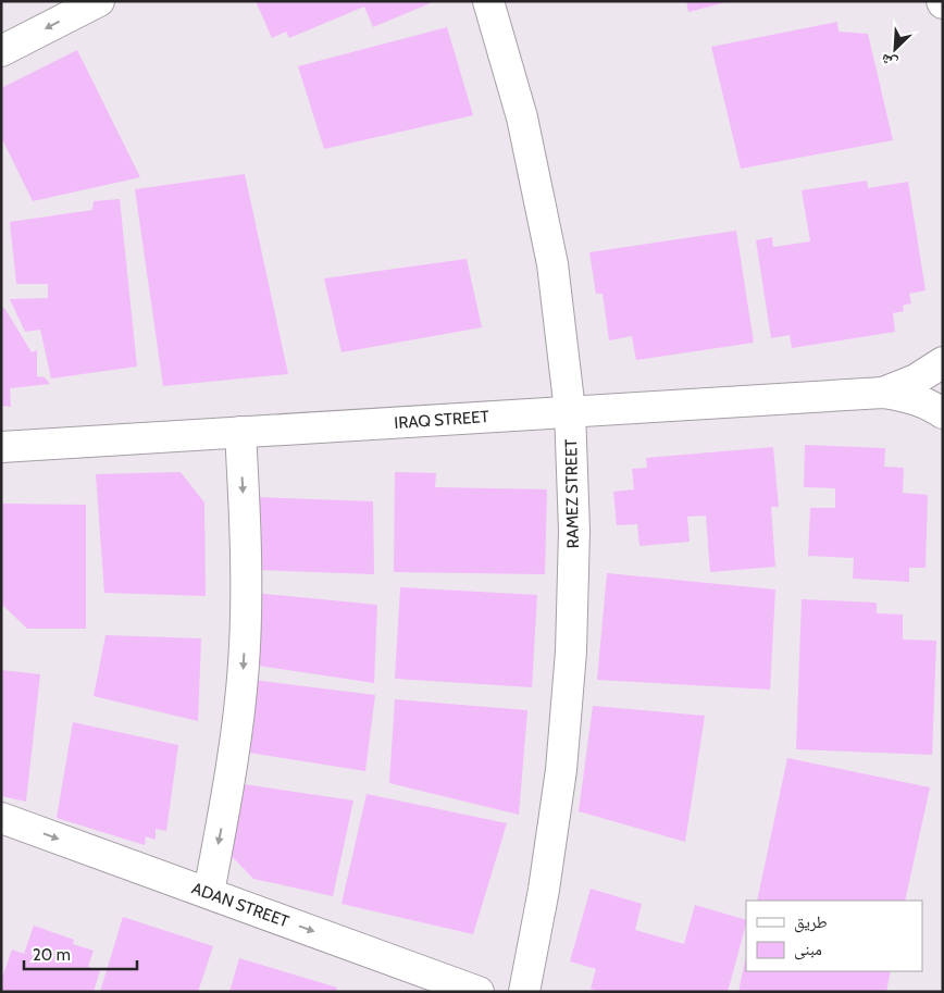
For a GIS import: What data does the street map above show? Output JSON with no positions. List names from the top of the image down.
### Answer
{
  "streets": {
    "street": ["IRAQ STREET", "RAMEZ STREET", "ADAN STREET"]
  },
  "crossings": [
    ["IRAQ STREET", "RAMEZ STREET"]
  ],
  "one_way": ["ADAN STREET"],
  "legend": ["طريق", "مبنى"],
  "scale_bar": "20 m",
  "north": "bottom left"
}
